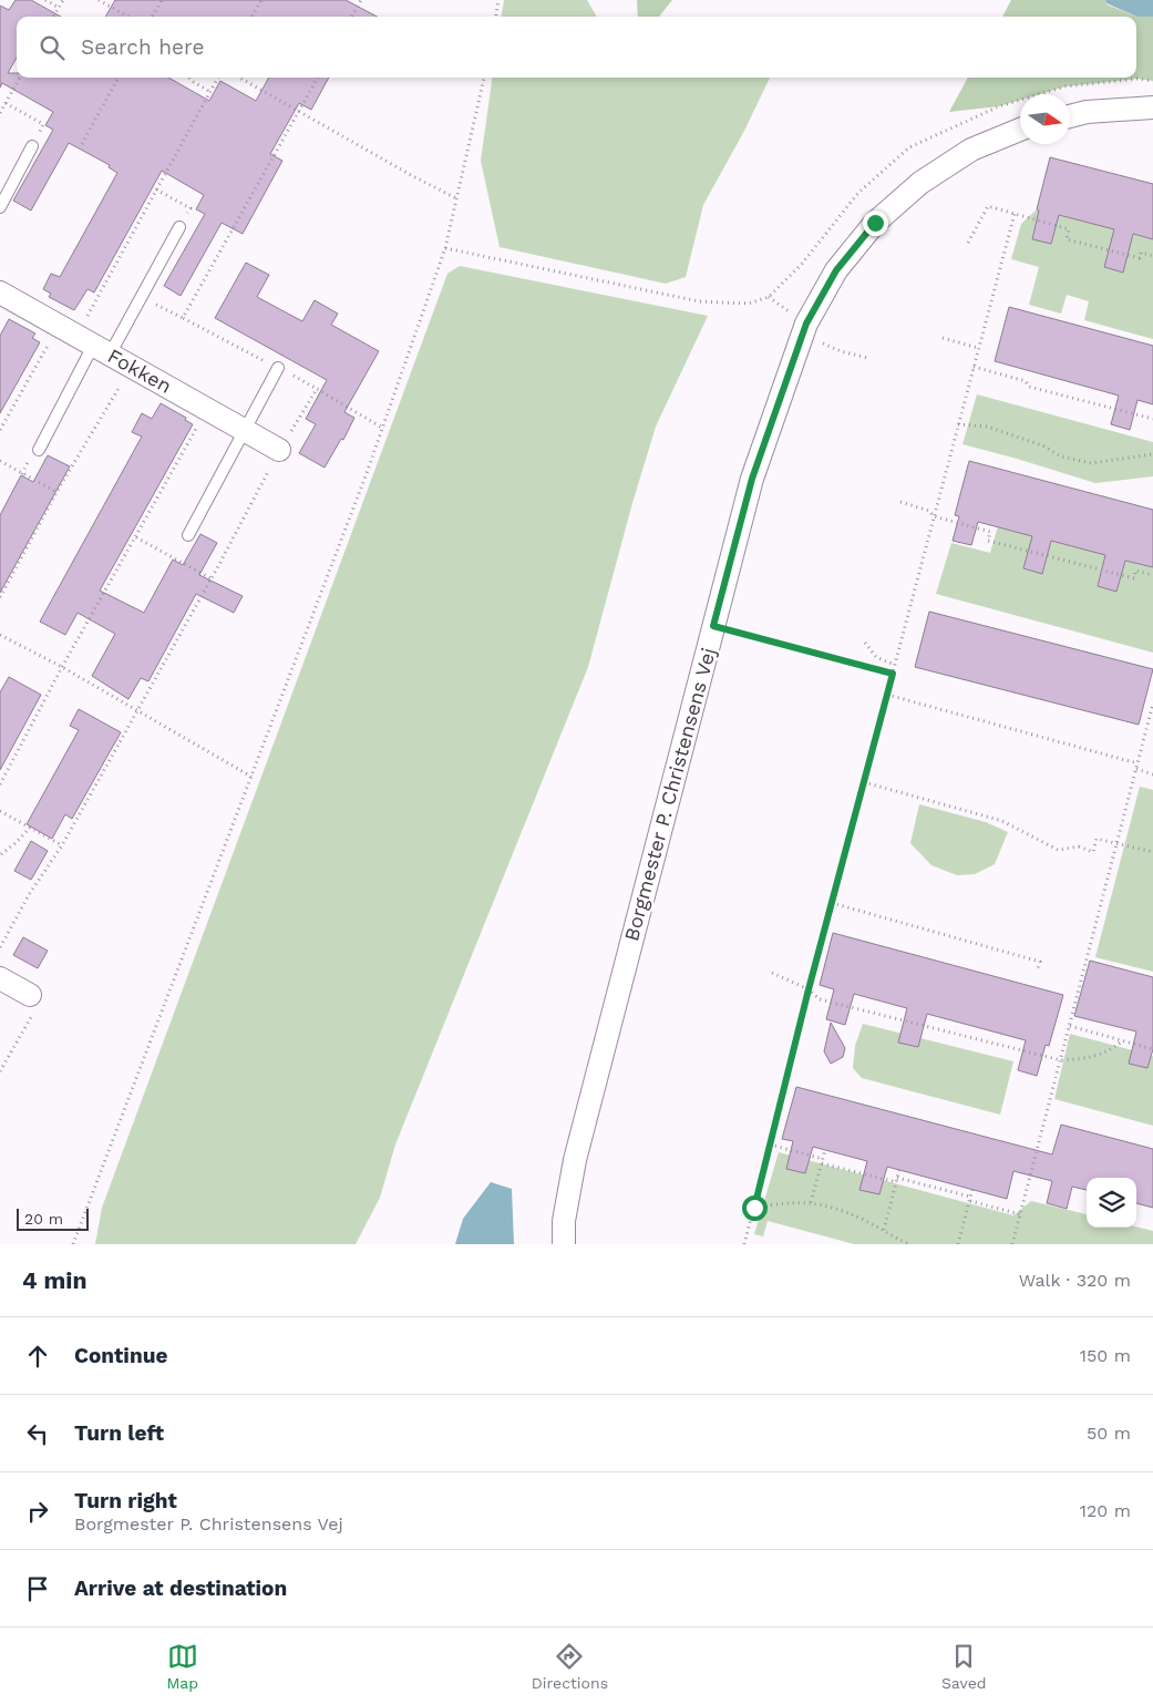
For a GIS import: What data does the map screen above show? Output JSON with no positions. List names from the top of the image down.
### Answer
{
  "streets": {
    "street": ["Fokken", "Borgmester P. Christensens Vej"]
  },
  "scale_bar": "20 m",
  "north": "right",
  "page": {
    "search": "Search here",
    "scale": "20 m",
    "heading": ["4 min", "Walk · 320 m"],
    "list": [
      ["Continue", "150 m"],
      ["Turn left", "50 m"],
      ["Turn right", "Borgmester P. Christensens Vej", "120 m"],
      "Arrive at destination"
    ],
    "nav": ["Map", "Directions", "Saved"]
  }
}
